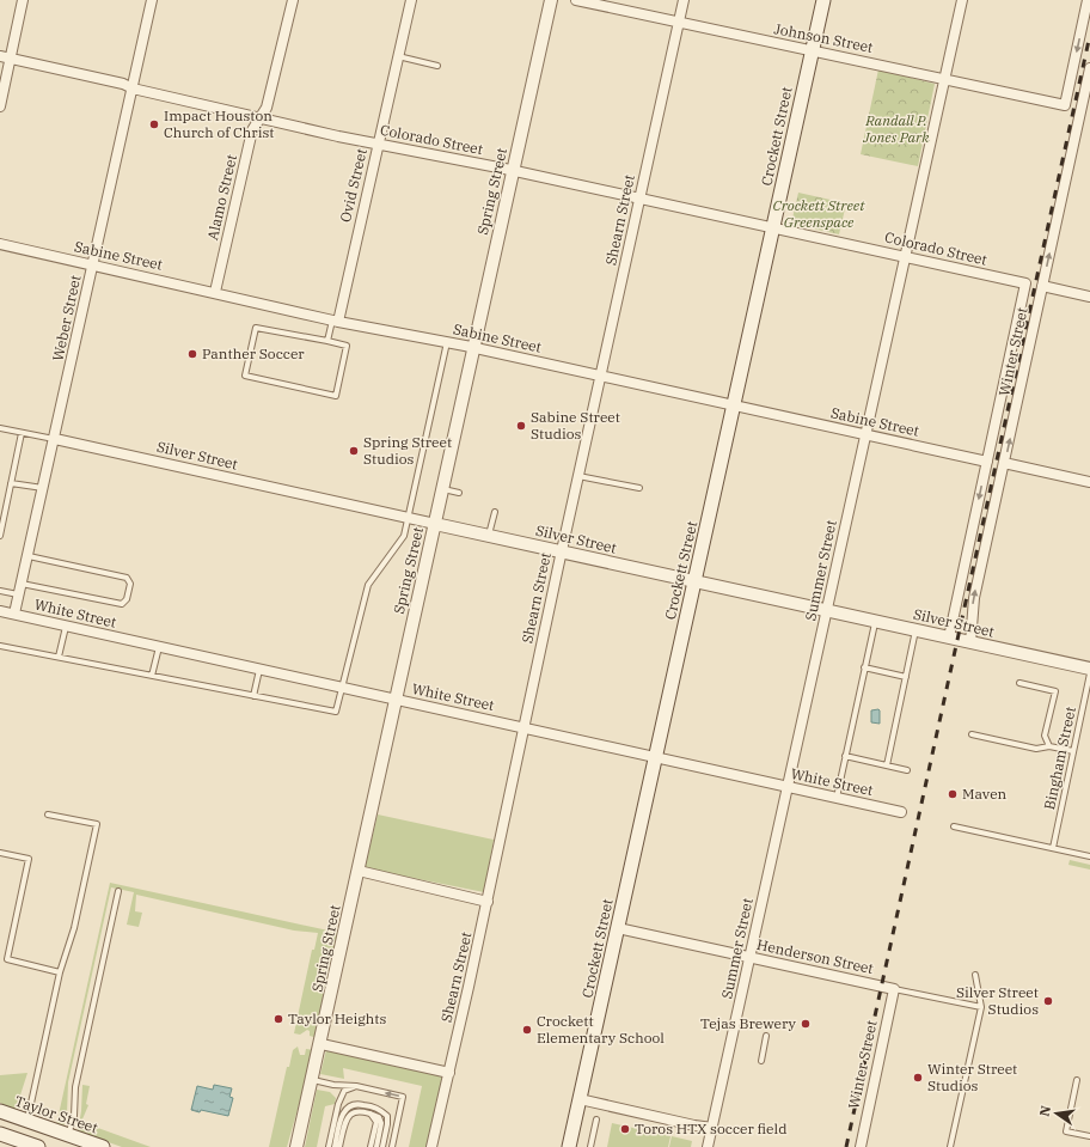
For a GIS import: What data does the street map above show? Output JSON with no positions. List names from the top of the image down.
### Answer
{
  "streets": {
    "main road": ["Crockett Street", "Taylor Street"],
    "street": [
      "Johnson Street",
      "Colorado Street",
      "Ovid Street",
      "Spring Street",
      "Alamo Street",
      "Shearn Street",
      "Sabine Street",
      "Weber Street",
      "Winter Street",
      "Silver Street",
      "Summer Street",
      "White Street",
      "Henderson Street"
    ],
    "lane": ["Bingham Street"]
  },
  "crossings": [
    ["Johnson Street", "Crockett Street"],
    ["Johnson Street", "Shearn Street"],
    ["Johnson Street", "Summer Street"],
    ["Crockett Street", "Colorado Street"],
    ["Crockett Street", "Sabine Street"],
    ["Crockett Street", "Silver Street"],
    ["Crockett Street", "White Street"],
    ["Crockett Street", "Henderson Street"],
    ["Colorado Street", "Ovid Street"],
    ["Colorado Street", "Spring Street"],
    ["Colorado Street", "Alamo Street"],
    ["Colorado Street", "Shearn Street"],
    ["Colorado Street", "Weber Street"],
    ["Colorado Street", "Winter Street"],
    ["Colorado Street", "Summer Street"],
    ["Ovid Street", "Sabine Street"],
    ["Spring Street", "Sabine Street"],
    ["Spring Street", "Silver Street"],
    ["Spring Street", "White Street"],
    ["Alamo Street", "Sabine Street"],
    ["Shearn Street", "Sabine Street"],
    ["Shearn Street", "Silver Street"],
    ["Shearn Street", "White Street"],
    ["Sabine Street", "Weber Street"],
    ["Sabine Street", "Winter Street"],
    ["Sabine Street", "Summer Street"],
    ["Weber Street", "Silver Street"],
    ["Weber Street", "White Street"],
    ["Winter Street", "Silver Street"],
    ["Winter Street", "Henderson Street"],
    ["Silver Street", "Summer Street"],
    ["Summer Street", "White Street"],
    ["Summer Street", "Henderson Street"]
  ],
  "parks": ["Randall P. Jones Park", "Crockett Street Greenspace"],
  "places": [
    "Impact Houston Church of Christ",
    "Panther Soccer",
    "Sabine Street Studios",
    "Spring Street Studios",
    "Maven",
    "Silver Street Studios",
    "Taylor Heights",
    "Tejas Brewery",
    "Crockett Elementary School",
    "Winter Street Studios",
    "Toros HTX soccer field"
  ],
  "north": "left"
}
